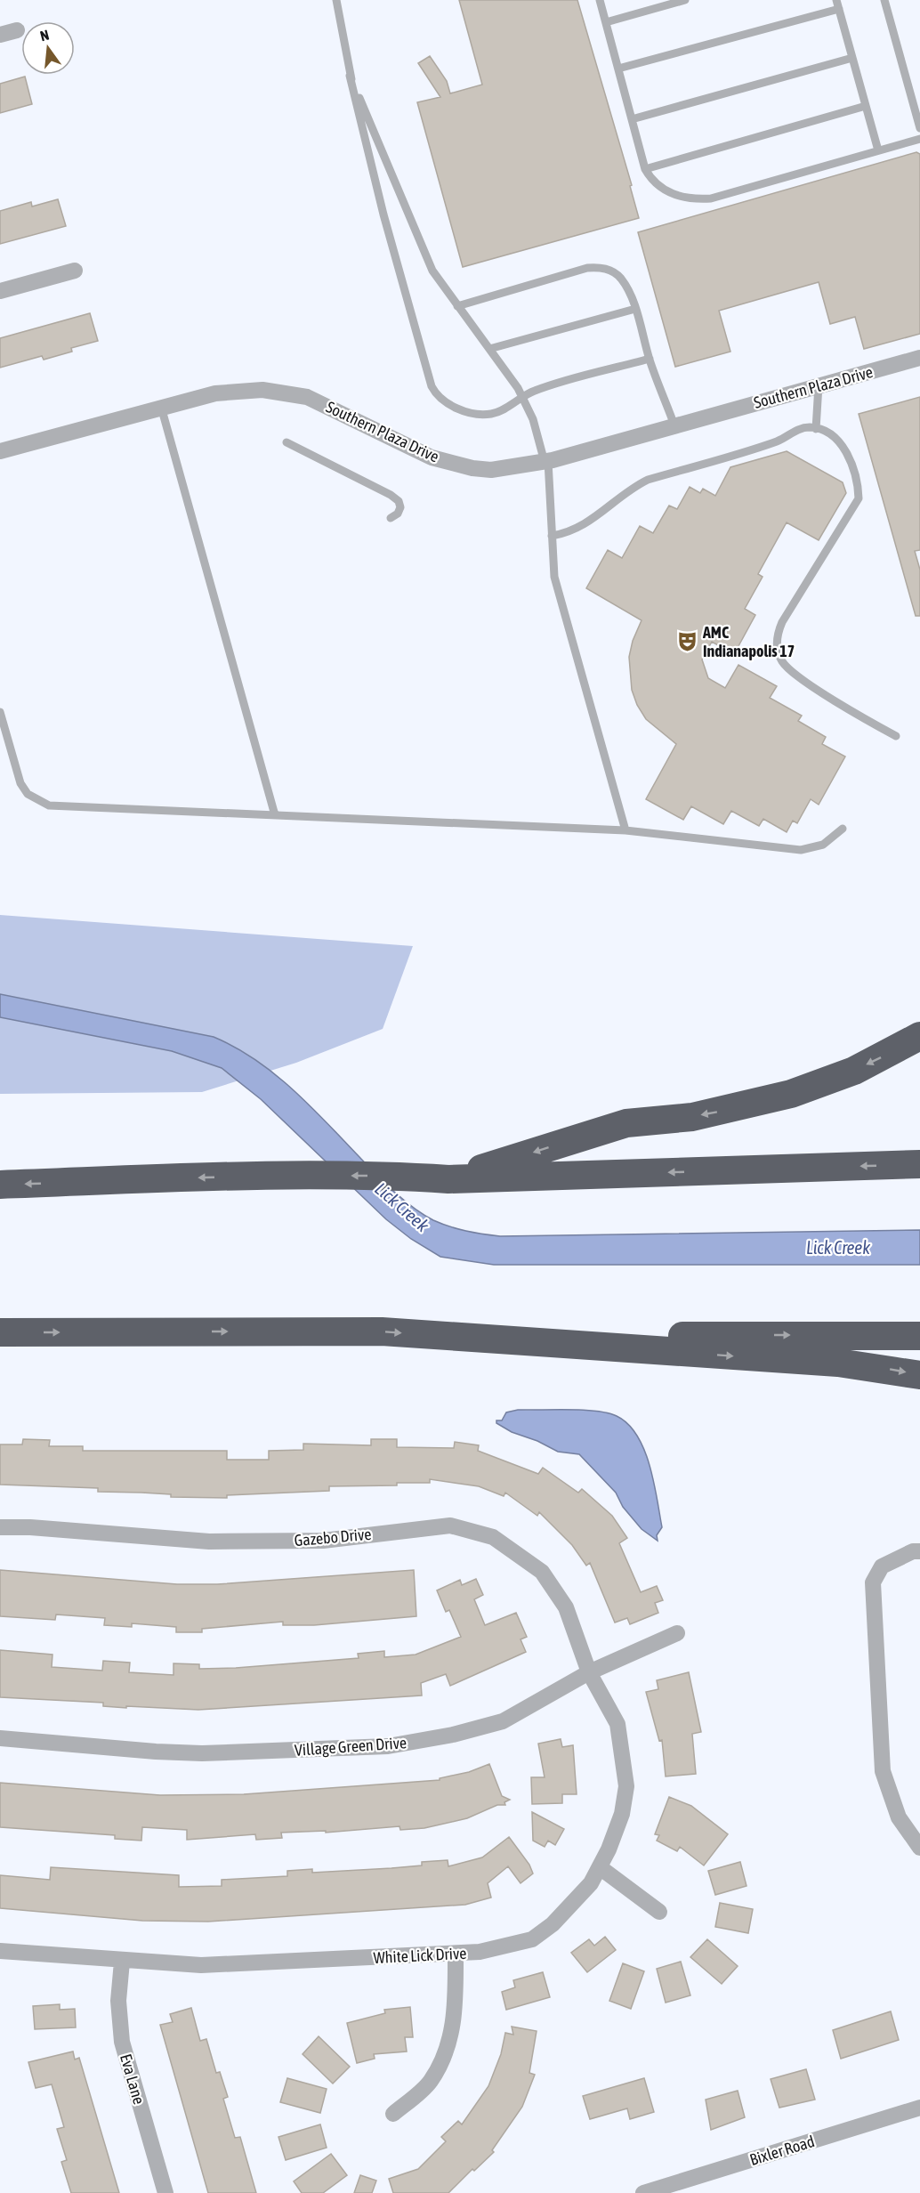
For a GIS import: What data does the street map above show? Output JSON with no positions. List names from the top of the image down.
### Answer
{
  "streets": {
    "street": [
      "Southern Plaza Drive",
      "Gazebo Drive",
      "Village Green Drive",
      "White Lick Drive",
      "Eva Lane",
      "Bixler Road"
    ]
  },
  "crossings": [
    ["Gazebo Drive", "Village Green Drive"],
    ["Gazebo Drive", "White Lick Drive"],
    ["Village Green Drive", "White Lick Drive"],
    ["White Lick Drive", "Eva Lane"]
  ],
  "water": ["Lick Creek"],
  "places": {
    "theatre": ["AMC Indianapolis 17"]
  },
  "north": "top"
}
